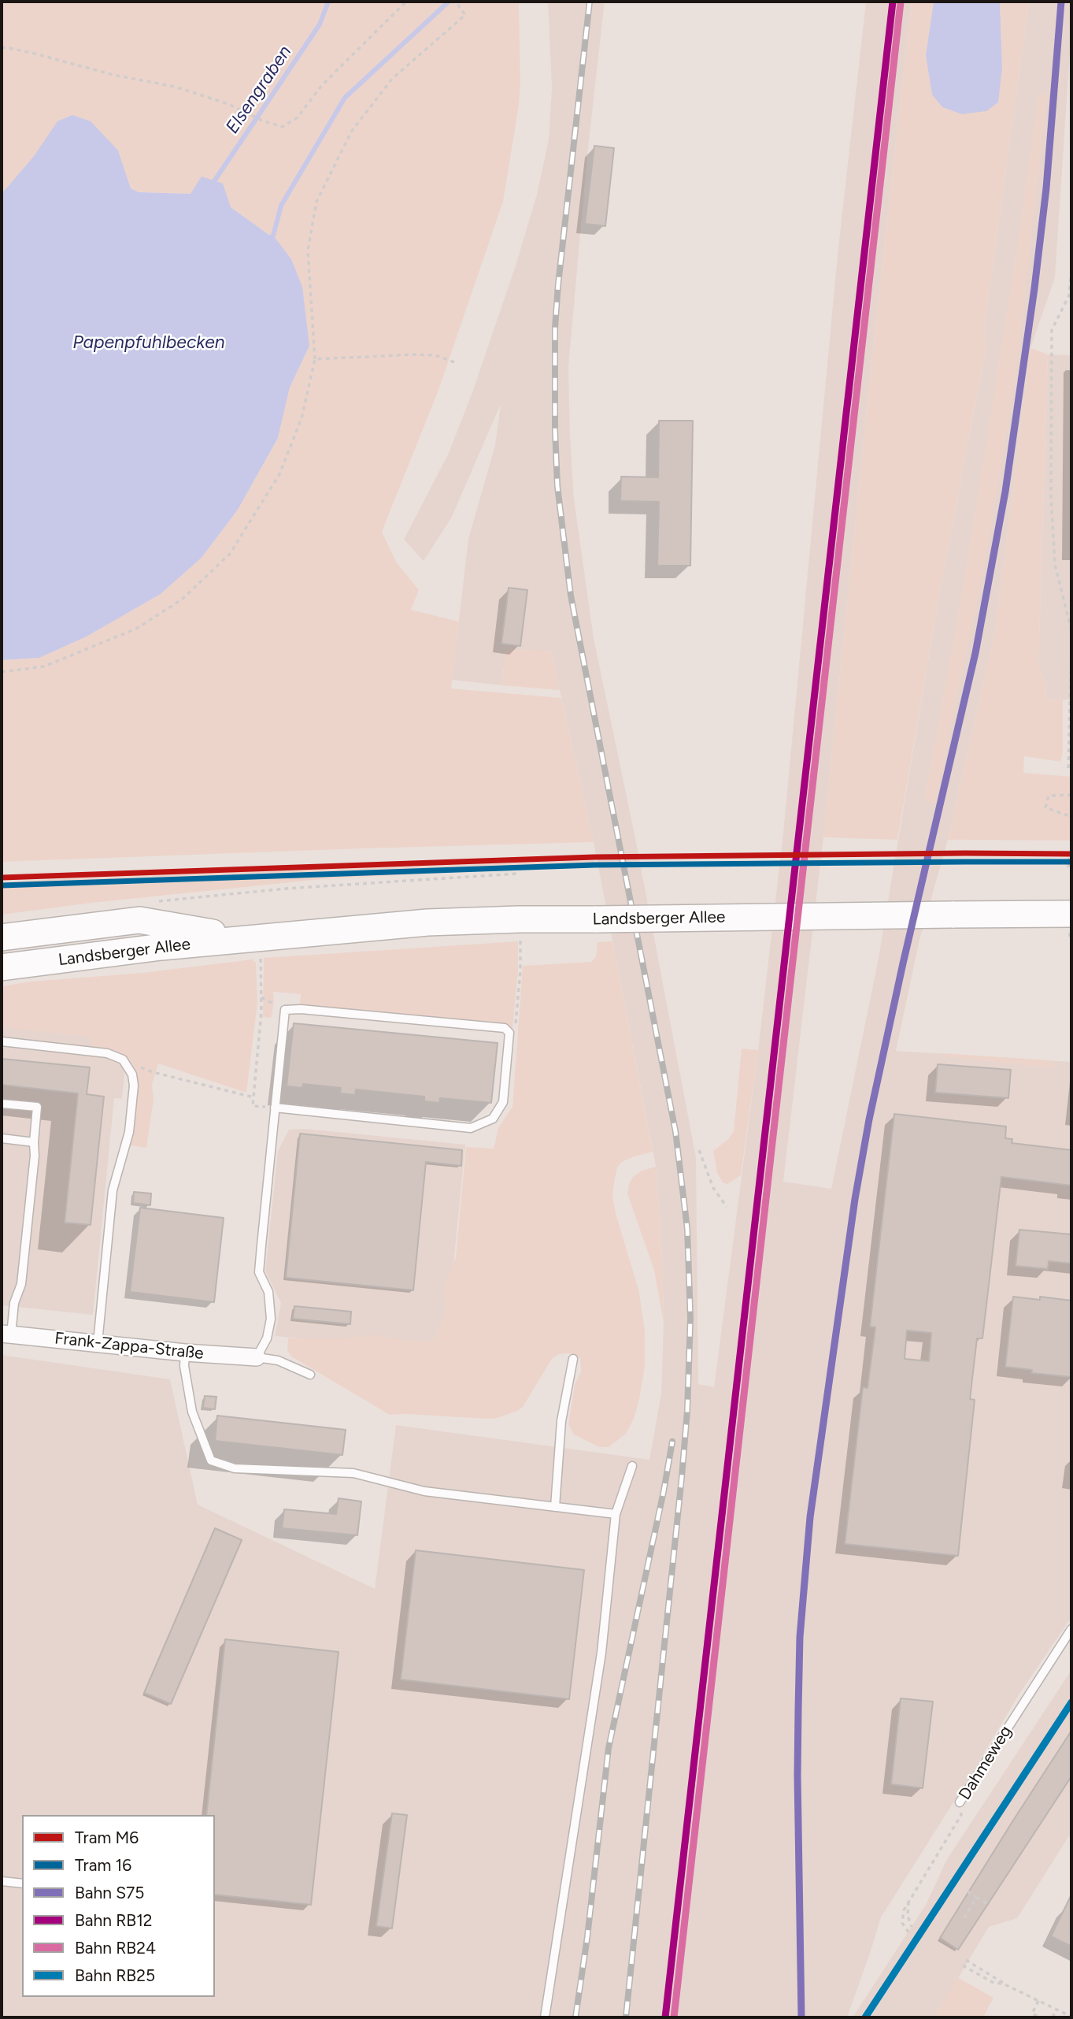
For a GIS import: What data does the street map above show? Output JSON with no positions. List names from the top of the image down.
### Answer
{
  "streets": {
    "main road": ["Landsberger Allee"],
    "street": ["Frank-Zappa-Straße"],
    "lane": ["Dahmeweg"]
  },
  "water": ["Elsengraben", "Papenpfuhlbecken"],
  "lines": [
    "rail line S75",
    "rail line RB12",
    "rail line RB24",
    "tram line M6",
    "tram line 16",
    "rail line RB25"
  ],
  "legend": [
    "Tram M6",
    "Tram 16",
    "Bahn S75",
    "Bahn RB12",
    "Bahn RB24",
    "Bahn RB25"
  ]
}
